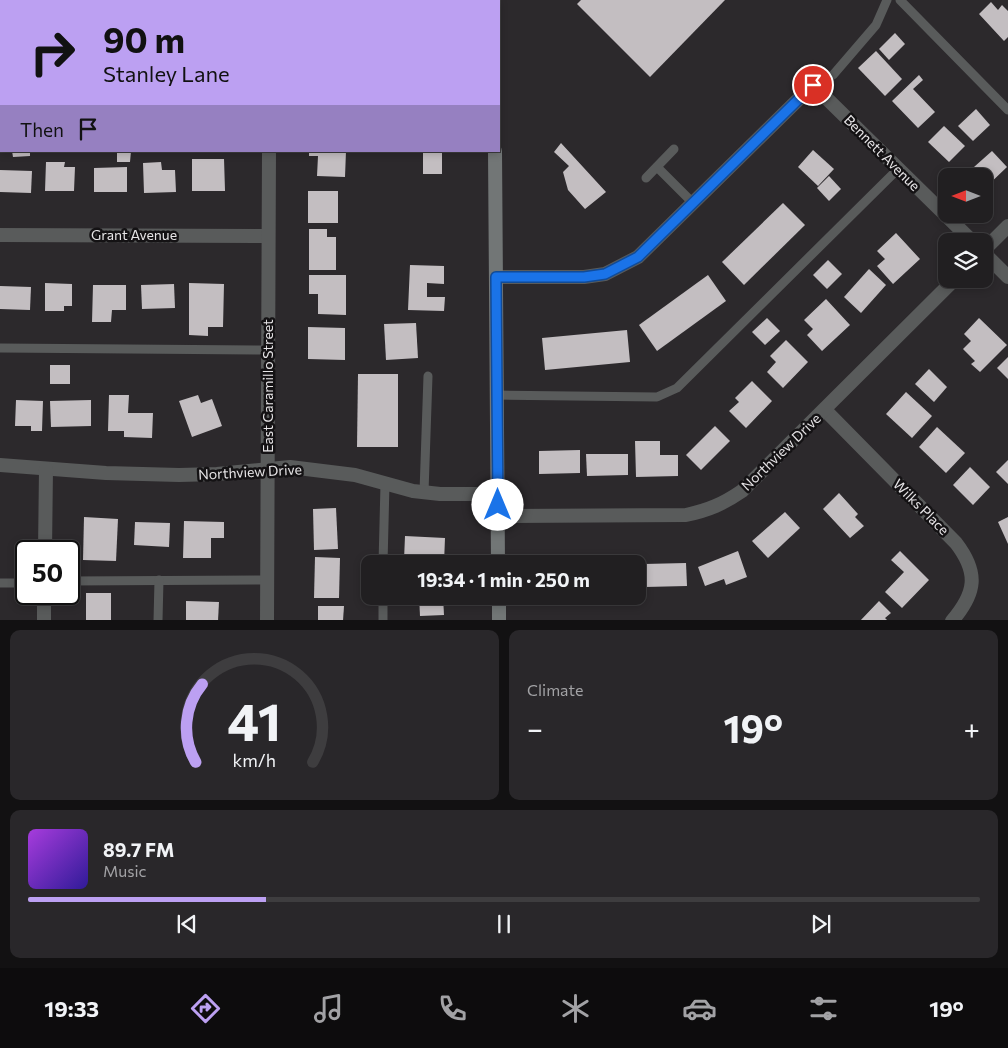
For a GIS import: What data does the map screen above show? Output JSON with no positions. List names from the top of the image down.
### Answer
{
  "streets": {
    "street": [
      "Bennett Avenue",
      "Grant Avenue",
      "East Caramillo Street",
      "Northview Drive",
      "Wilks Place"
    ]
  },
  "crossings": [
    ["Grant Avenue", "East Caramillo Street"],
    ["East Caramillo Street", "Northview Drive"],
    ["Northview Drive", "Wilks Place"]
  ],
  "north": "left",
  "page": {
    "turn": ["90 m", "Stanley Lane"],
    "then": "Then",
    "limit": "50",
    "trip": "19:34 · 1 min · 250 m",
    "tile": "Climate",
    "heat": ["−", "19°", "+"],
    "song": ["89.7 FM", "Music"],
    "tabs": ["19:33", "19°"],
    "gauge": ["41", "km/h"]
  }
}
